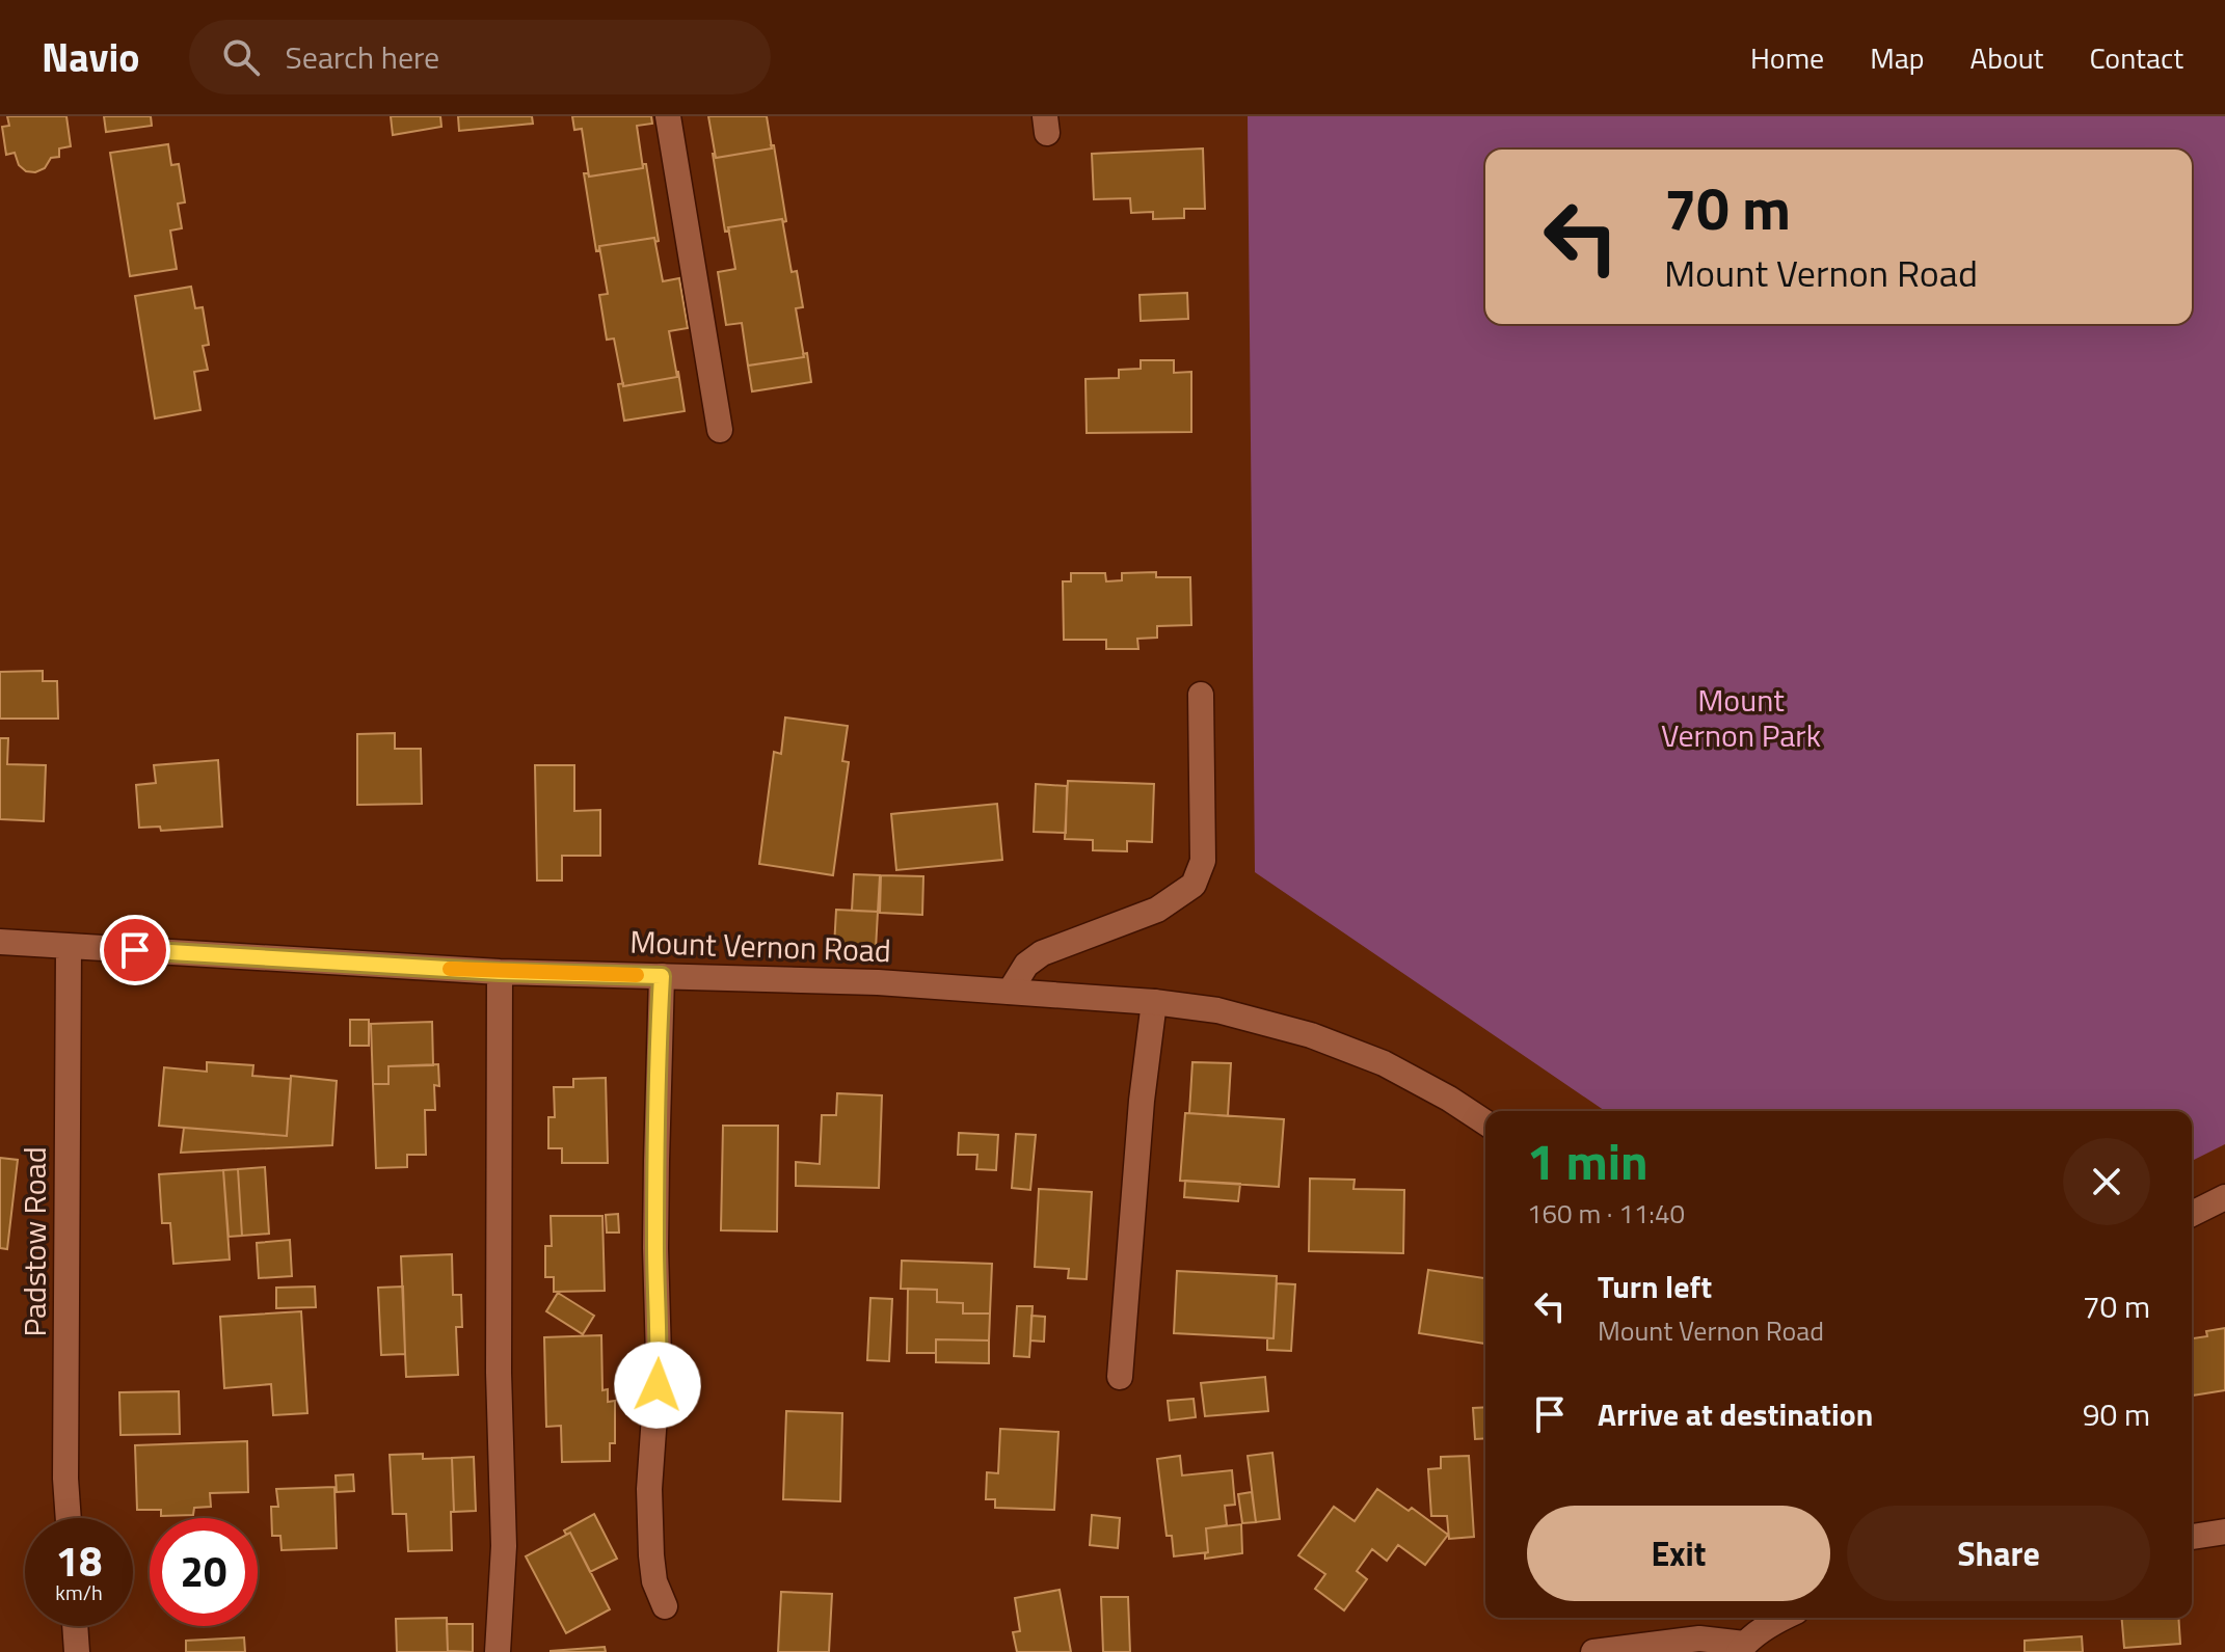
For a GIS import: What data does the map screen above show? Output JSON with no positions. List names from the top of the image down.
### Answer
{
  "streets": {
    "street": ["Mount Vernon Road", "Padstow Road"]
  },
  "crossings": [
    ["Mount Vernon Road", "Padstow Road"]
  ],
  "parks": ["Mount Vernon Park"],
  "page": {
    "header": "Navio",
    "search": "Search here",
    "nav": [
      "Home",
      "Map",
      "About",
      "Contact"
    ],
    "turn": ["70 m", "Mount Vernon Road"],
    "heading": ["1 min", "160 m · 11:40"],
    "list": [
      {
        "name": "Turn left",
        "note": "Mount Vernon Road",
        "value": "70 m"
      },
      {
        "name": "Arrive at destination",
        "value": "90 m"
      }
    ],
    "buttons": ["Exit", "Share"],
    "speed": "18 km/h",
    "limit": "20"
  }
}
